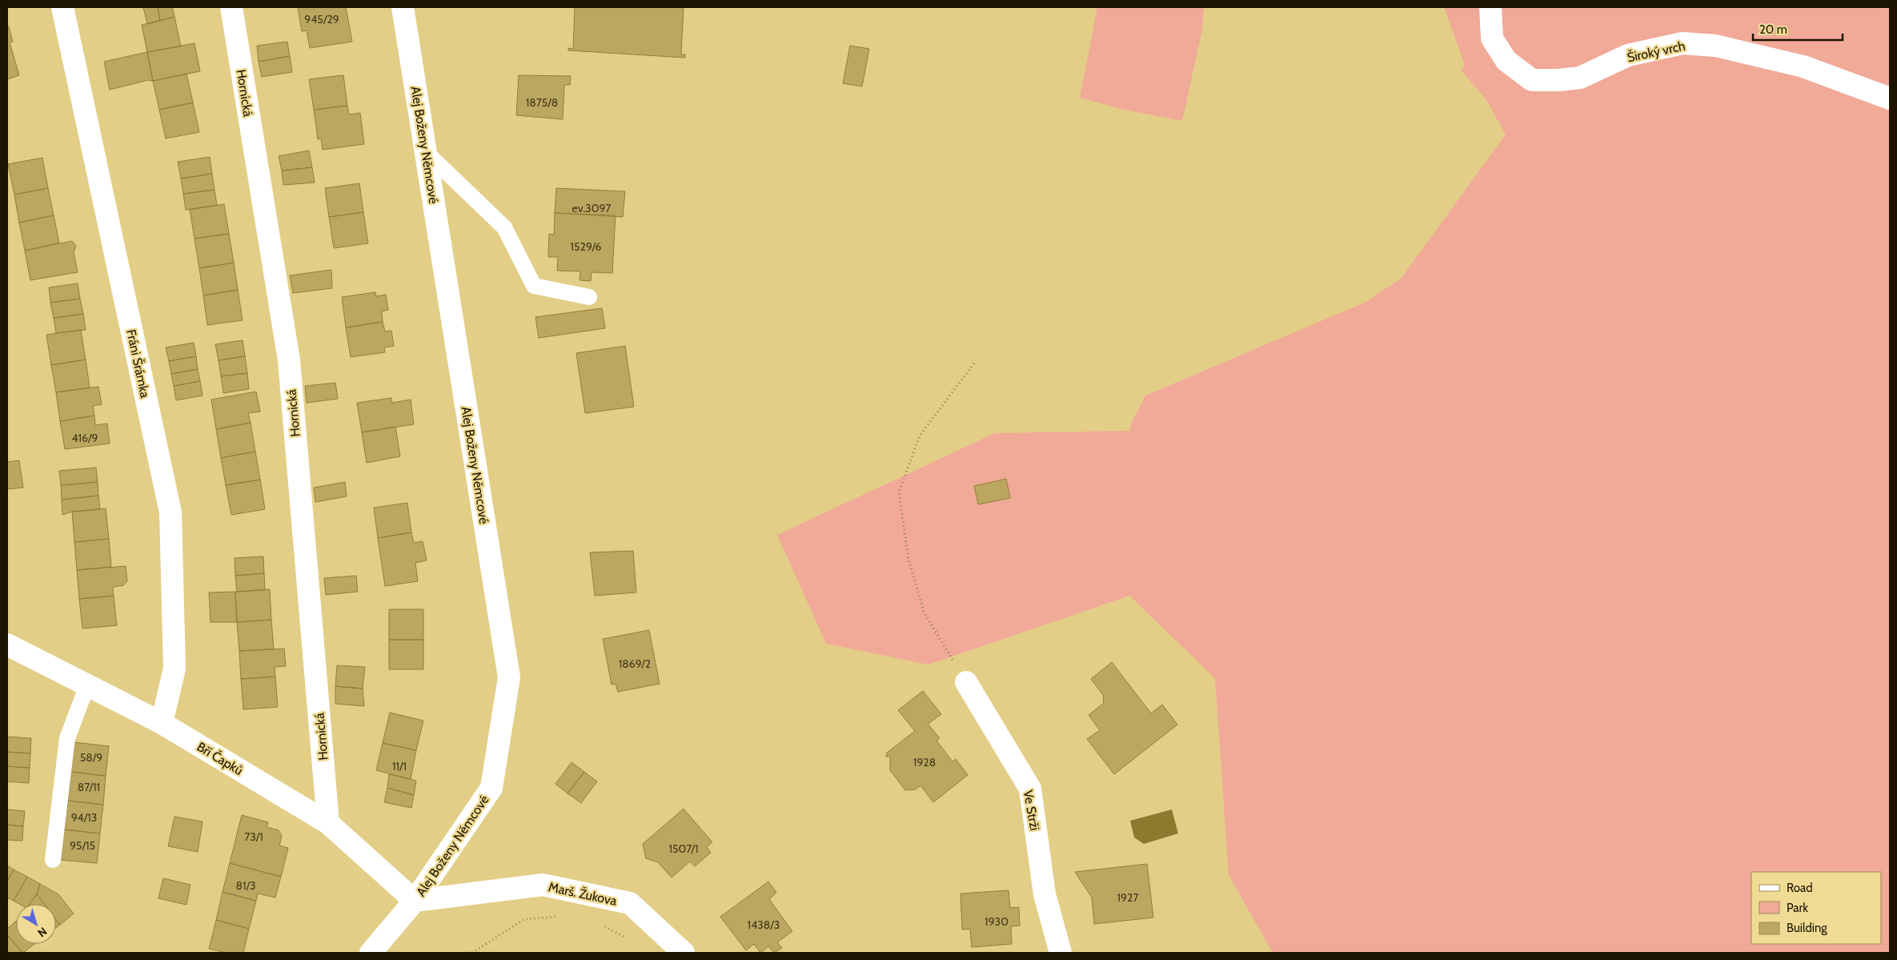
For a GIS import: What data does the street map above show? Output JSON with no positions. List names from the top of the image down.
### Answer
{
  "streets": {
    "street": [
      "Široký vrch",
      "Hornická",
      "Alej Boženy Němcové",
      "Fráni Šrámka",
      "Bří Čapků",
      "Ve Strži",
      "Marš. Žukova"
    ]
  },
  "crossings": [
    ["Hornická", "Bří Čapků"],
    ["Alej Boženy Němcové", "Bří Čapků"],
    ["Alej Boženy Němcové", "Marš. Žukova"],
    ["Fráni Šrámka", "Bří Čapků"],
    ["Bří Čapků", "Marš. Žukova"]
  ],
  "house_numbers": [
    "945/29",
    "1875/8",
    "ev.3097",
    "1529/6",
    "416/9",
    "1869/2",
    "58/9",
    "1928",
    "11/1",
    "87/11",
    "94/13",
    "73/1",
    "95/15",
    "1507/1",
    "81/3",
    "1927",
    "1930",
    "1438/3"
  ],
  "legend": ["Road", "Park", "Building"],
  "scale_bar": "20 m",
  "north": "bottom right"
}
